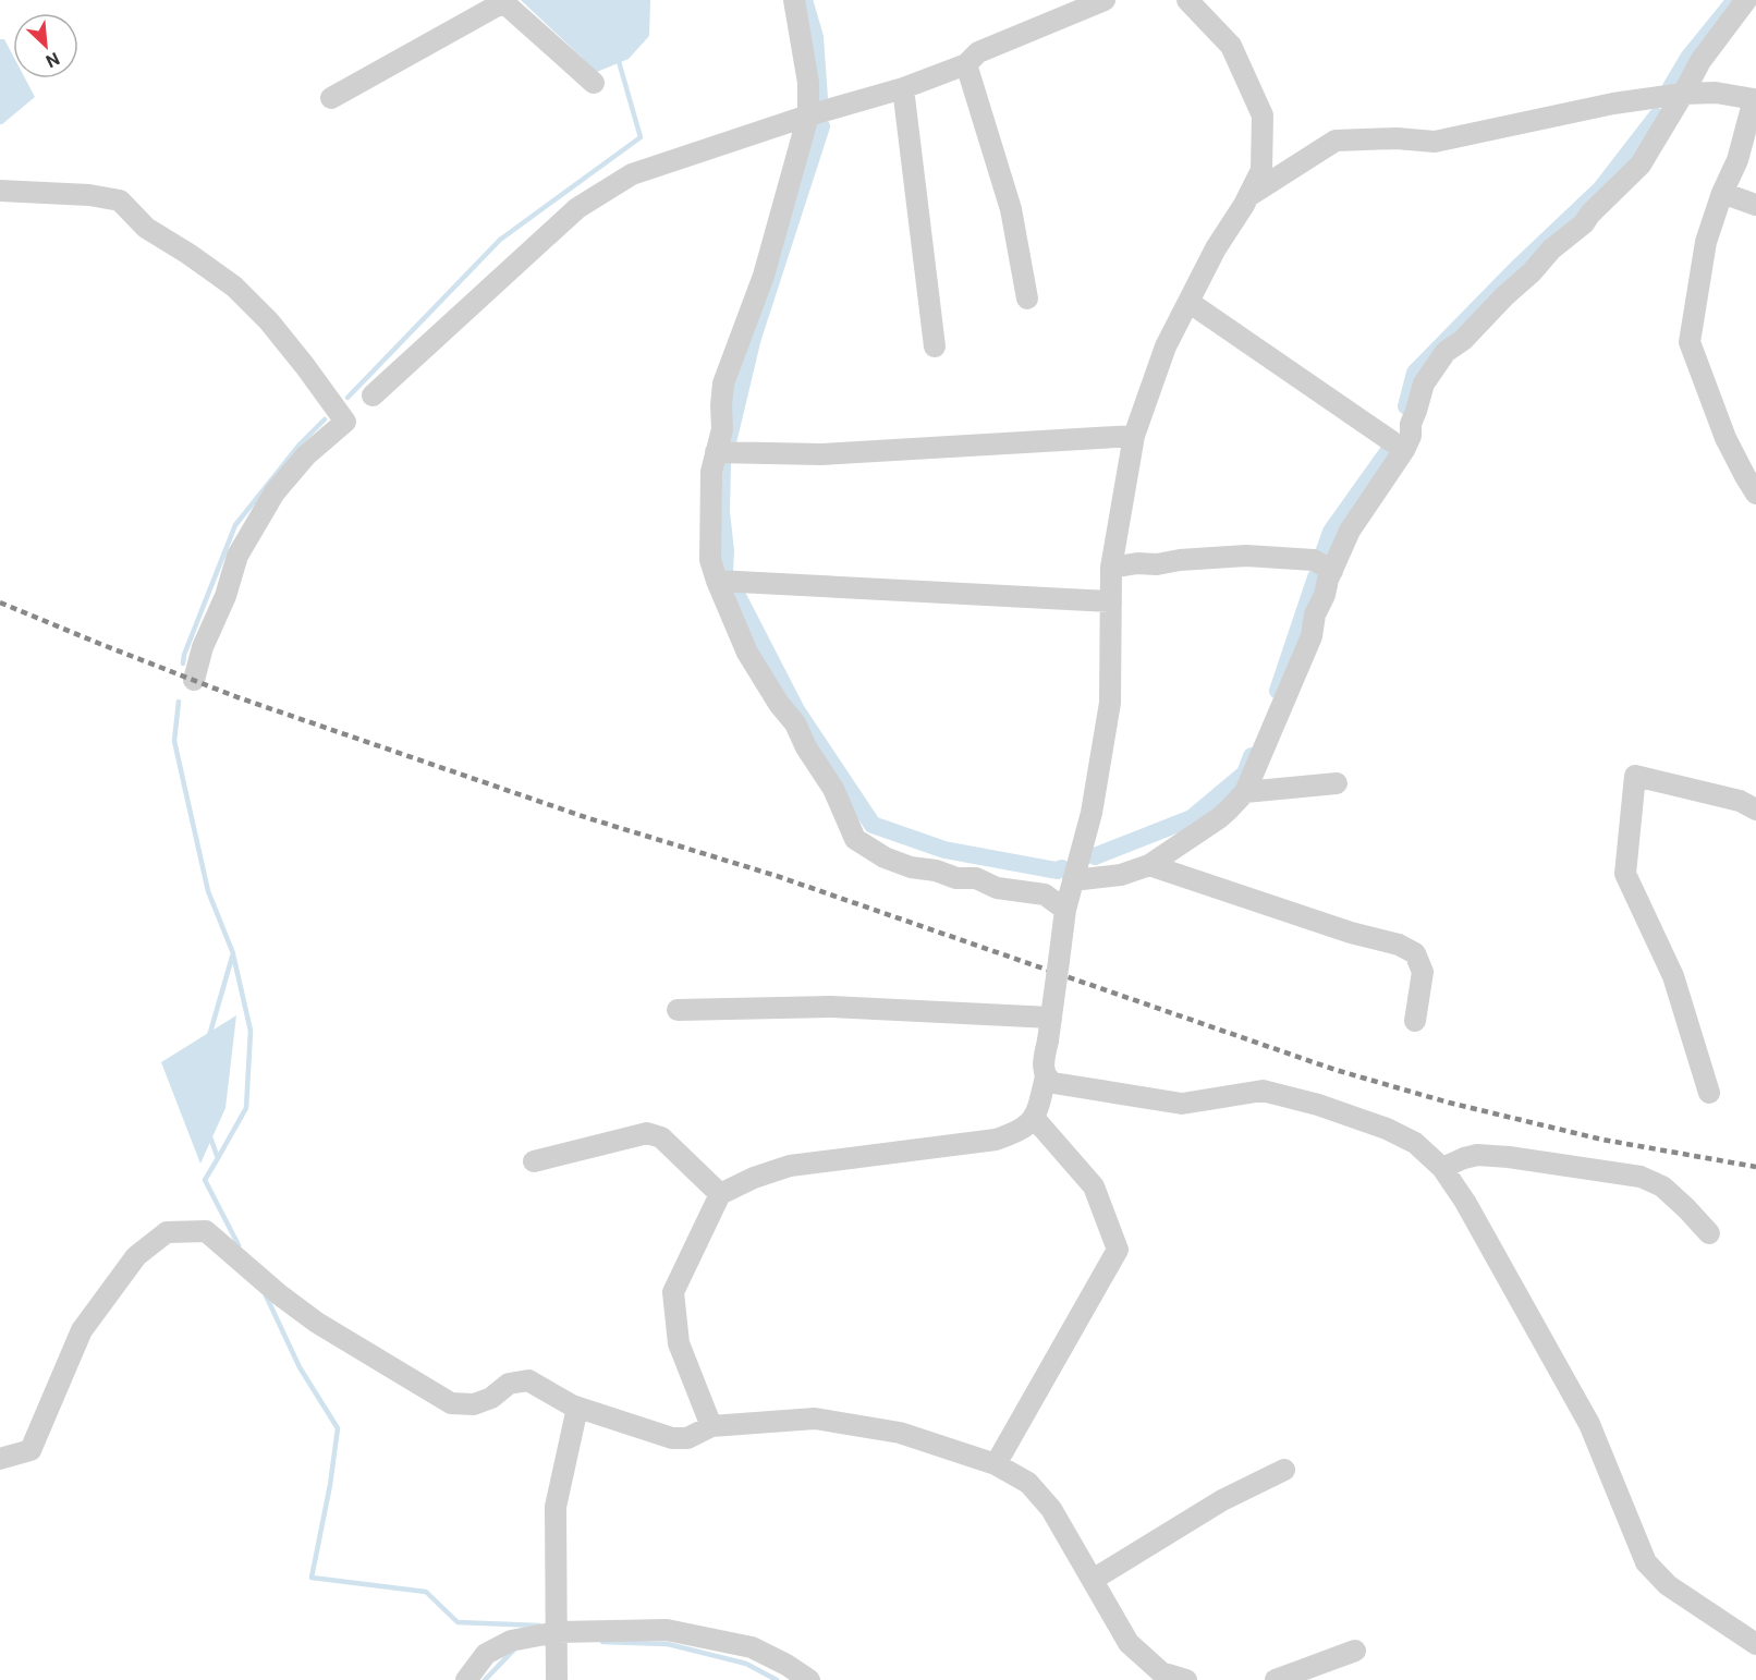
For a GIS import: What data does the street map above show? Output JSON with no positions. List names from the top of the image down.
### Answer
{
  "north": "bottom right"
}
